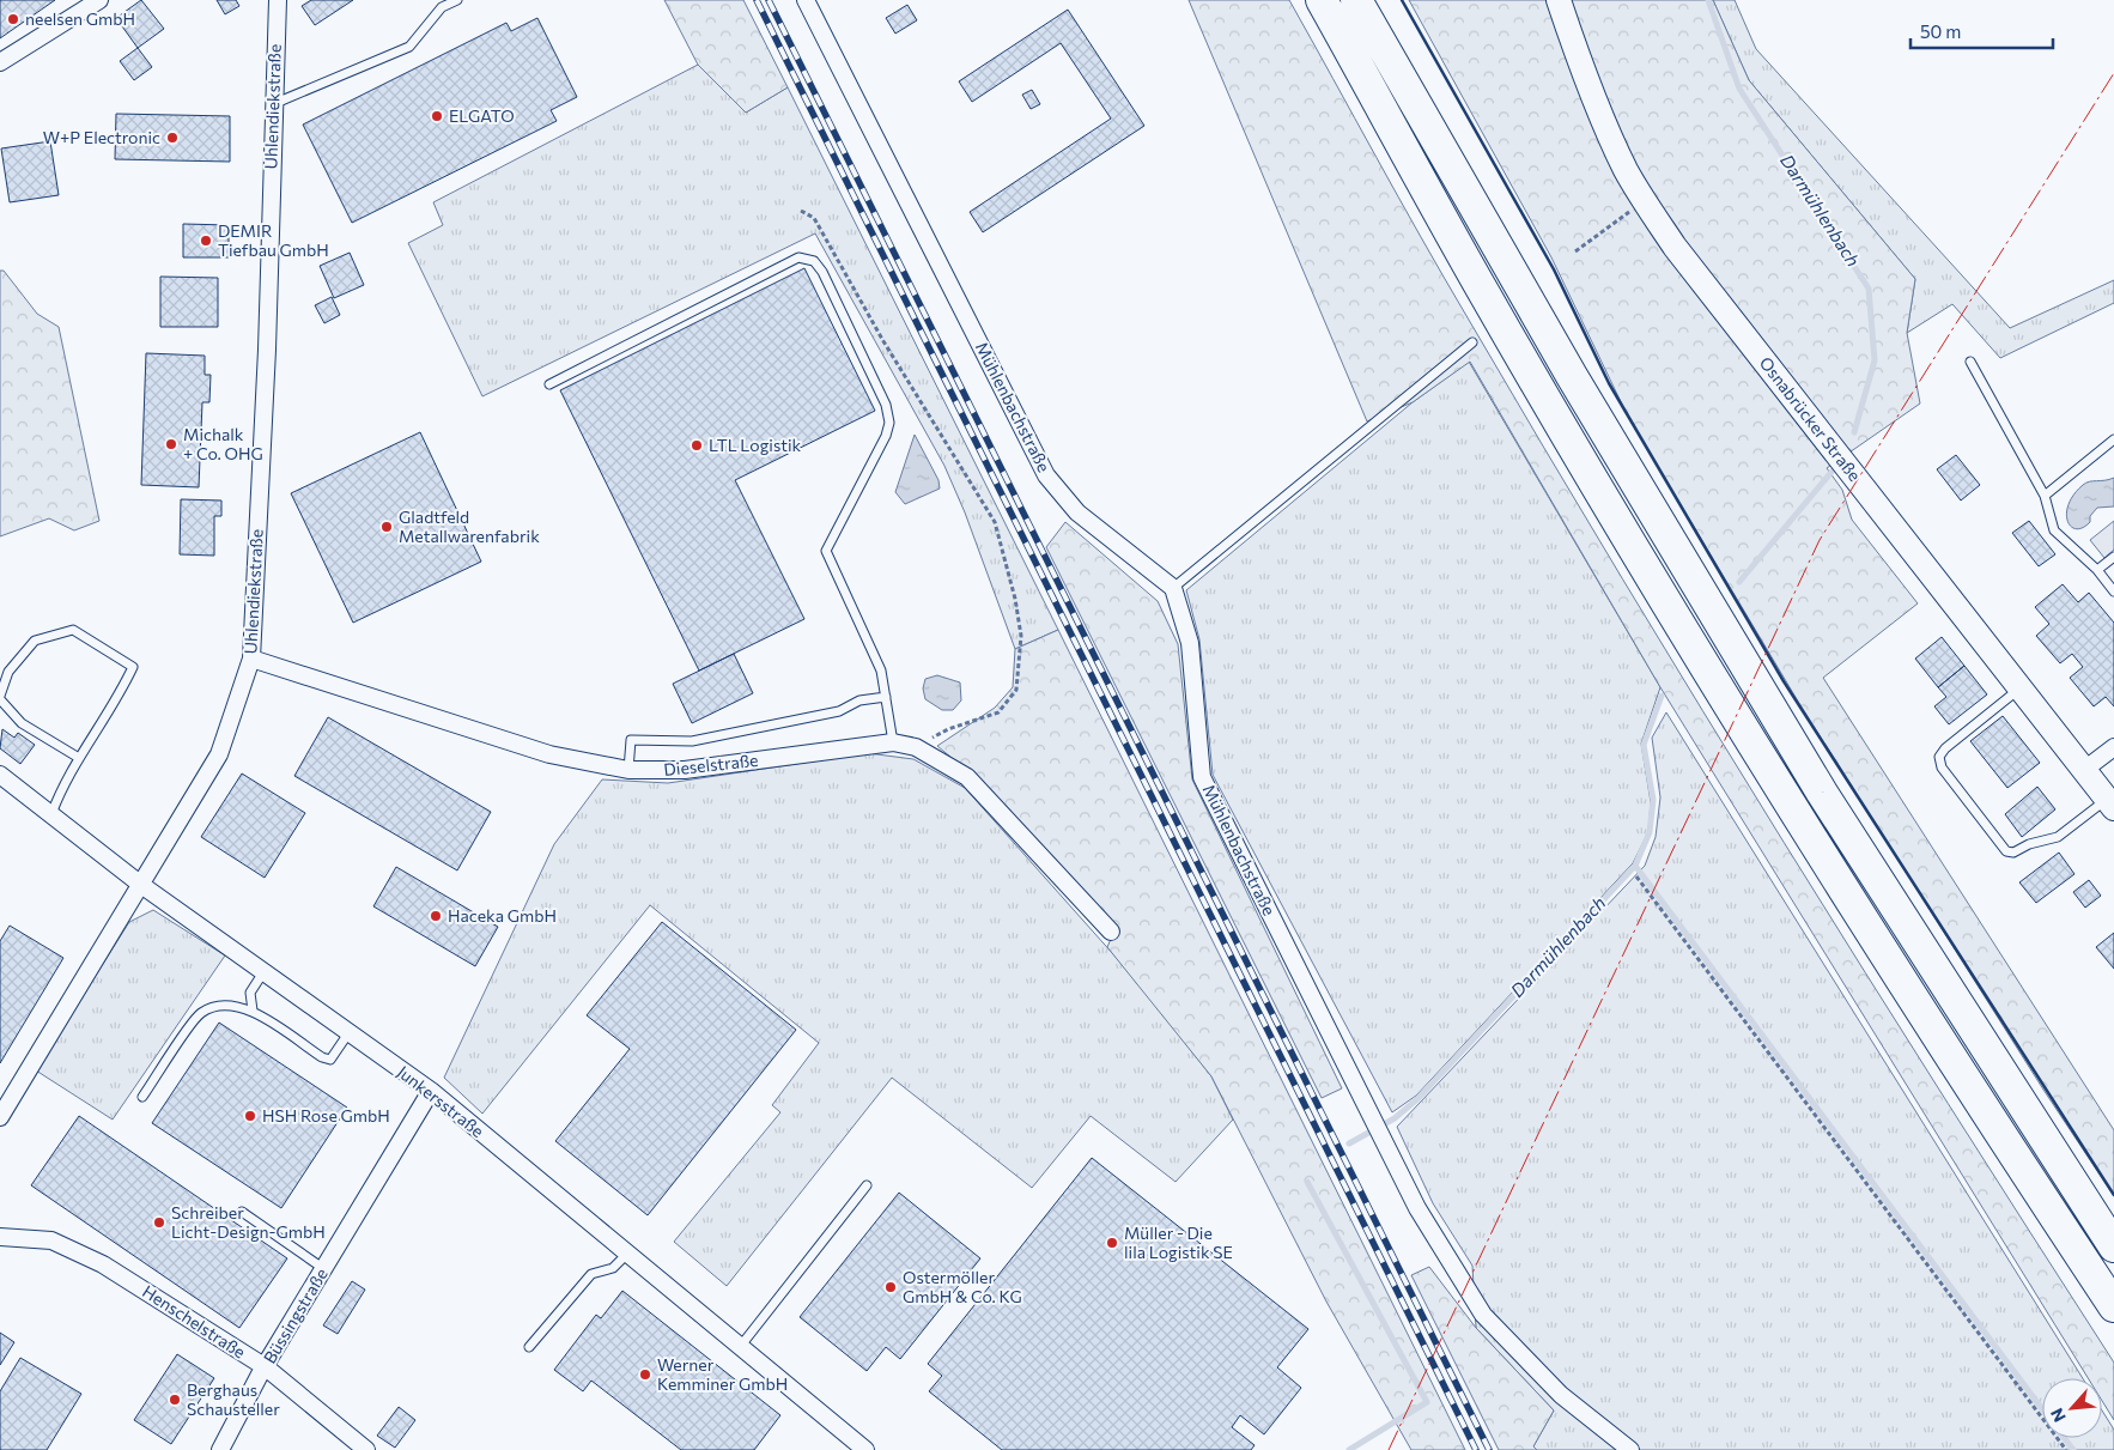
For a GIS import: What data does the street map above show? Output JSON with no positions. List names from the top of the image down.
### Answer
{
  "streets": {
    "main road": ["Osnabrücker Straße"],
    "street": [
      "Uhlendiekstraße",
      "Mühlenbachstraße",
      "Dieselstraße",
      "Junkersstraße",
      "Büssingstraße",
      "Henschelstraße"
    ]
  },
  "crossings": [
    ["Uhlendiekstraße", "Dieselstraße"],
    ["Uhlendiekstraße", "Junkersstraße"],
    ["Junkersstraße", "Büssingstraße"],
    ["Büssingstraße", "Henschelstraße"]
  ],
  "water": ["Darmühlenbach"],
  "places": [
    "neelsen GmbH",
    "ELGATO",
    "W+P Electronic",
    "DEMIR Tiefbau GmbH",
    "Michalk + Co. OHG",
    "LTL Logistik",
    "Gladtfeld Metallwarenfabrik",
    "Haceka GmbH",
    "HSH Rose GmbH",
    "Schreiber Licht-Design-GmbH",
    "Müller - Die lila Logistik SE",
    "Ostermöller GmbH & Co. KG",
    "Werner Kemminer GmbH",
    "Berghaus Schausteller"
  ],
  "scale_bar": "50 m",
  "north": "bottom left"
}
